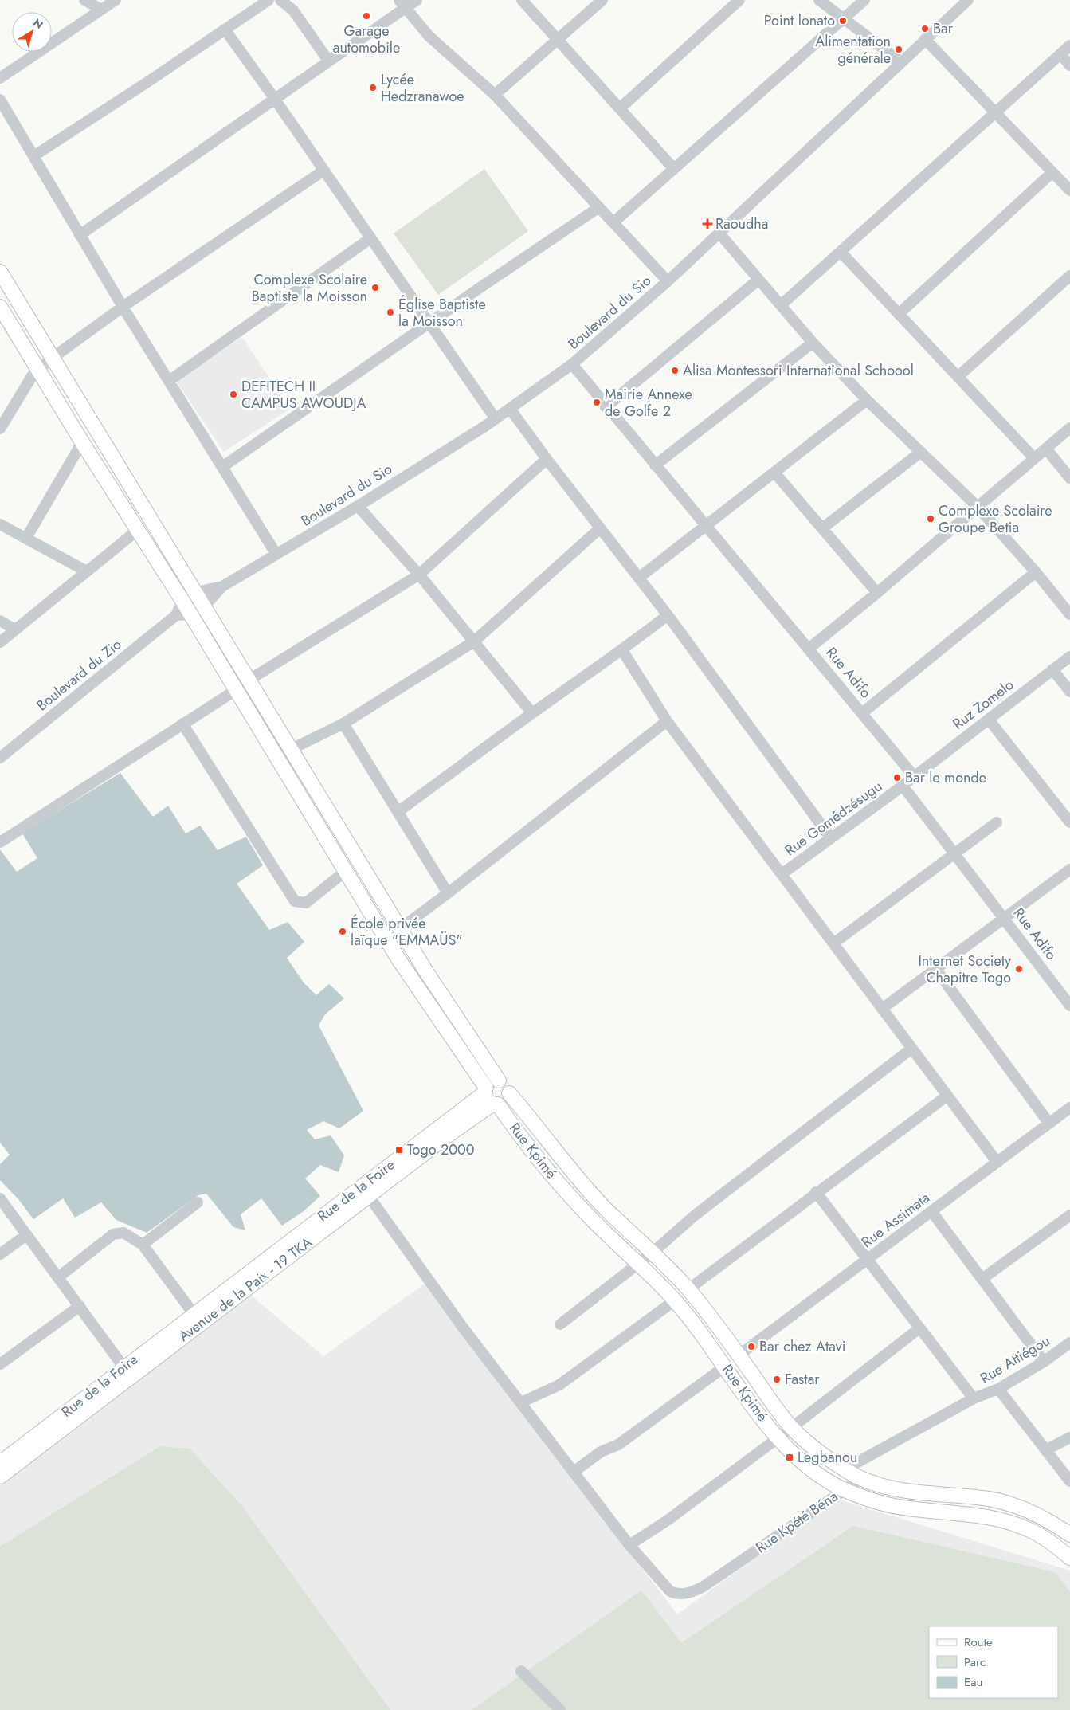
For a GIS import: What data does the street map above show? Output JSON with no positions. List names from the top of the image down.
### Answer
{
  "streets": {
    "main road": ["Rue Kpimé", "Rue de la Foire", "Avenue de la Paix - 19 TKA"],
    "street": [
      "Boulevard du Sio",
      "Rue Adifo",
      "Boulevard du Zio",
      "Ruz Zomelo",
      "Rue Gomédzésugu",
      "Rue Assimata",
      "Rue Attiégou",
      "Rue Kpété Béna"
    ]
  },
  "crossings": [
    ["Boulevard du Sio", "Rue Adifo"],
    ["Boulevard du Sio", "Boulevard du Zio"],
    ["Boulevard du Sio", "Rue Kpimé"],
    ["Rue Adifo", "Ruz Zomelo"],
    ["Rue Adifo", "Rue Gomédzésugu"],
    ["Boulevard du Zio", "Rue Kpimé"],
    ["Rue Kpimé", "Rue de la Foire"],
    ["Rue Kpimé", "Avenue de la Paix - 19 TKA"],
    ["Rue Kpimé", "Rue Kpété Béna"],
    ["Rue de la Foire", "Avenue de la Paix - 19 TKA"]
  ],
  "places": {
    "other": [
      "Garage automobile",
      "Point lonato",
      "Bar",
      "Alimentation générale",
      "Lycée Hedzranawoe",
      "Complexe Scolaire Baptiste la Moisson",
      "Église Baptiste la Moisson",
      "Alisa Montessori International Schoool",
      "DEFITECH II CAMPUS AWOUDJA",
      "Mairie Annexe de Golfe 2",
      "Complexe Scolaire Groupe Betia",
      "Bar le monde",
      "École privée laïque \"EMMAÜS\"",
      "Internet Society Chapitre Togo",
      "Bar chez Atavi",
      "Fastar"
    ],
    "health": ["Raoudha"],
    "transit": ["Togo 2000", "Legbanou"]
  },
  "legend": ["Route", "Parc", "Eau"],
  "north": "top right"
}
